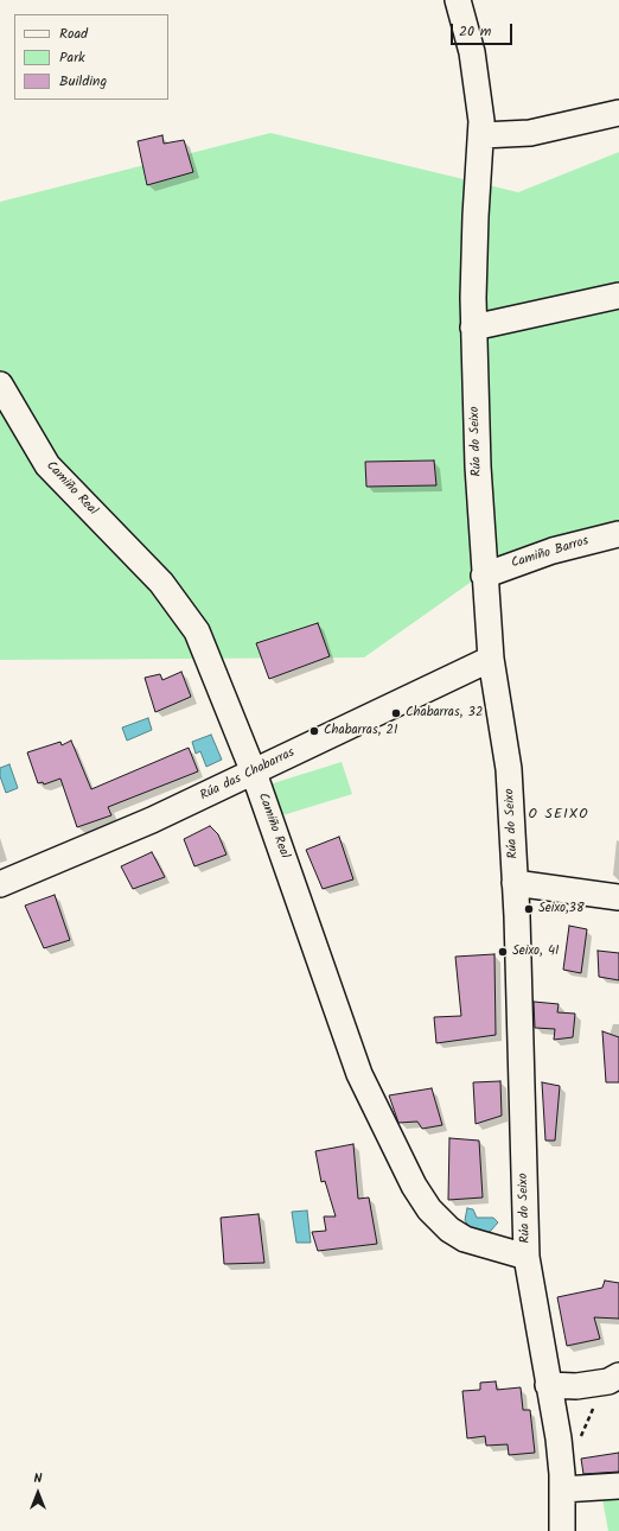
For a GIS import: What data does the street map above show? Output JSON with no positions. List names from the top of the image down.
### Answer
{
  "streets": {
    "street": [
      "Rúa do Seixo",
      "Camiño Real",
      "Camiño Barros",
      "Rúa das Chabarras"
    ]
  },
  "crossings": [
    ["Rúa do Seixo", "Camiño Real"],
    ["Rúa do Seixo", "Camiño Barros"],
    ["Rúa do Seixo", "Rúa das Chabarras"],
    ["Camiño Real", "Rúa das Chabarras"]
  ],
  "districts": ["O SEIXO"],
  "places": [
    "Chabarras, 32",
    "Chabarras, 21",
    "Seixo,38",
    "Seixo, 41"
  ],
  "legend": ["Road", "Park", "Building"],
  "scale_bar": "20 m",
  "north": "top"
}
